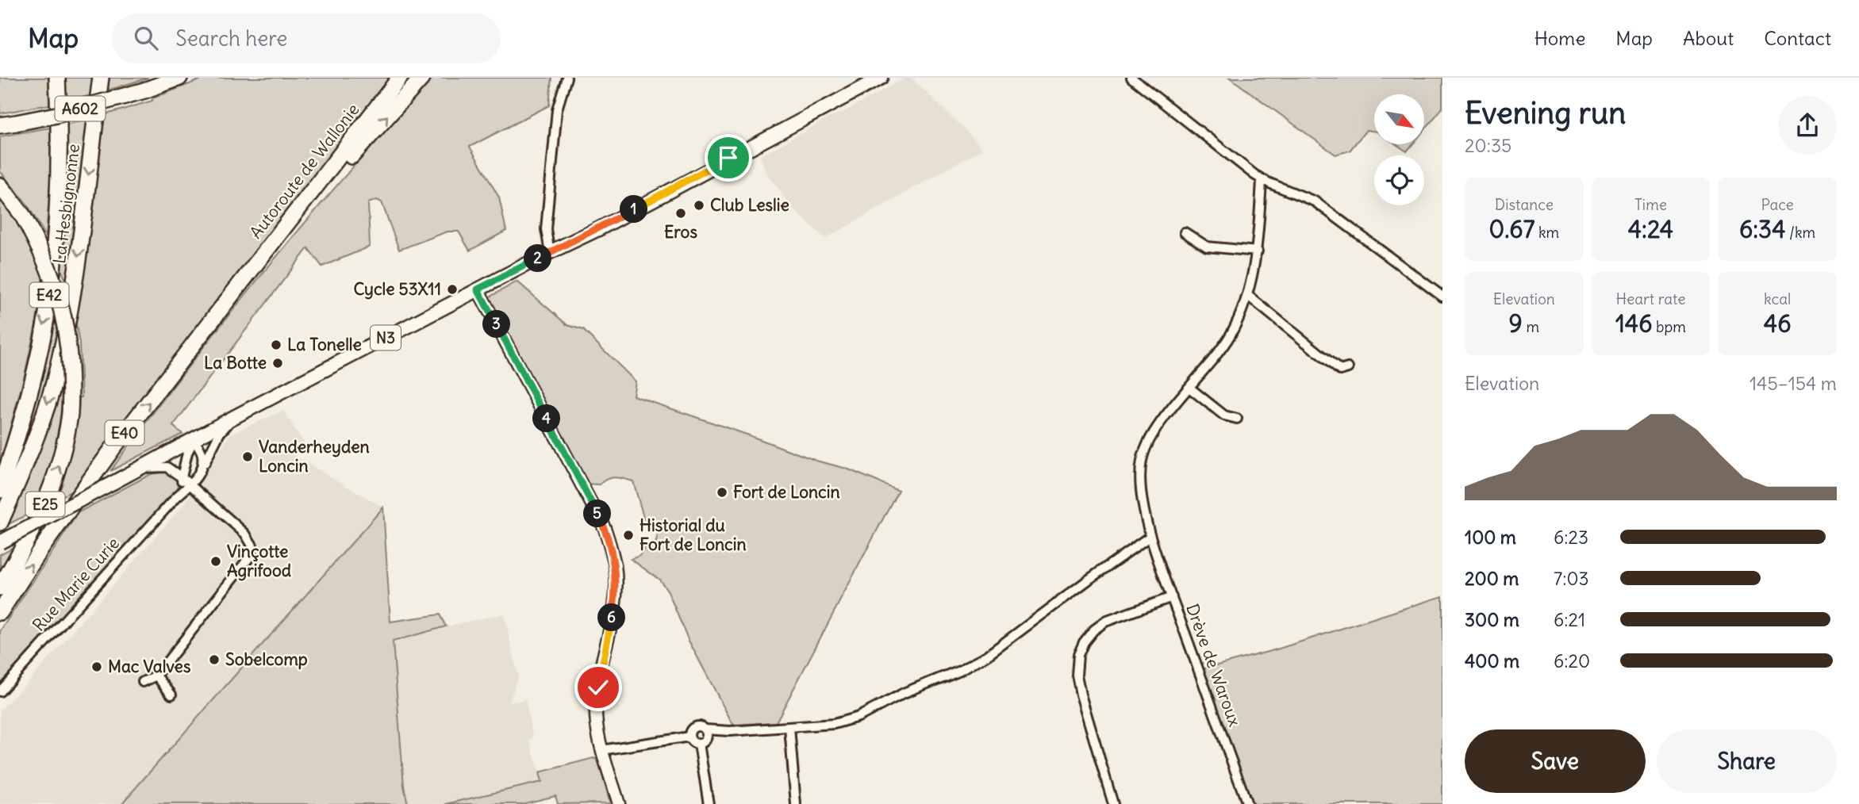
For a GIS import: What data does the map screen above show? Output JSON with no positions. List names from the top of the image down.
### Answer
{
  "streets": {
    "highway": [
      "A602",
      "Autoroute de Wallonie",
      "La Hesbignonne",
      "E42",
      "E40",
      "E25"
    ],
    "main road": ["N3"],
    "street": ["Rue Marie Curie", "Drève de Waroux"]
  },
  "crossings": [
    ["Autoroute de Wallonie", "E40"],
    ["N3", "Rue Marie Curie"]
  ],
  "places": [
    "Club Leslie",
    "Eros",
    "Cycle 53X11",
    "La Tonelle",
    "La Botte",
    "Vanderheyden Loncin",
    "Fort de Loncin",
    "Historial du Fort de Loncin",
    "Vinçotte Agrifood",
    "Sobelcomp",
    "Mac Valves"
  ],
  "north": "bottom right",
  "page": {
    "header": "Map",
    "search": "Search here",
    "nav": [
      "Home",
      "Map",
      "About",
      "Contact"
    ],
    "heading": ["Evening run", "20:35"],
    "stats": [
      ["Distance", "0.67 km"],
      ["Time", "4:24"],
      ["Pace", "6:34 /km"],
      ["Elevation", "9 m"],
      ["Heart rate", "146 bpm"],
      ["kcal", "46"]
    ],
    "pins": [
      "1",
      "2",
      "3",
      "4",
      "5",
      "6"
    ],
    "chart": ["Elevation", "145–154 m"],
    "list": [
      {
        "name": "100 m",
        "note": "6:23"
      },
      {
        "name": "200 m",
        "note": "7:03"
      },
      {
        "name": "300 m",
        "note": "6:21"
      },
      {
        "name": "400 m",
        "note": "6:20"
      }
    ],
    "buttons": ["Save", "Share"]
  }
}
